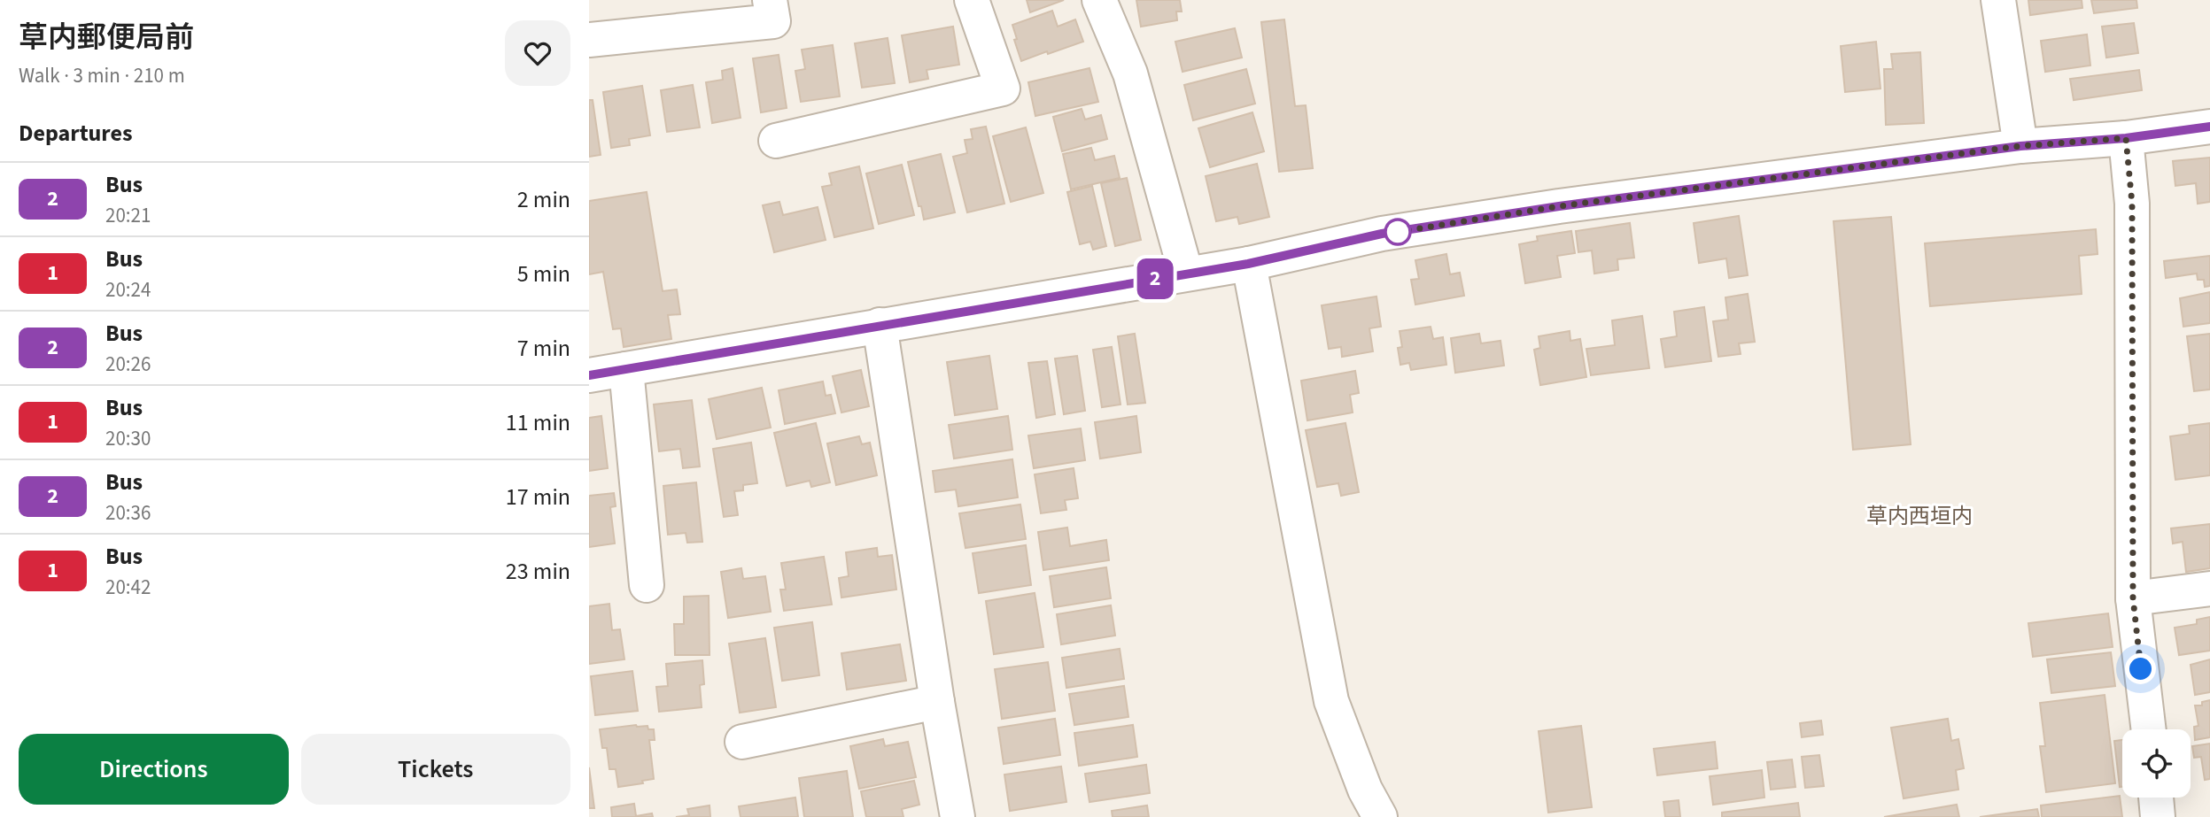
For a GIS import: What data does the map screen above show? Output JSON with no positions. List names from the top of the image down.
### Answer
{
  "districts": ["草内西垣内"],
  "lines": ["bus line 2"],
  "page": {
    "heading": [
      ["草内郵便局前", "Walk · 3 min · 210 m"],
      "Departures"
    ],
    "on_map": "2",
    "list": [
      {
        "mark": "2",
        "name": "Bus",
        "note": "20:21",
        "value": "2 min"
      },
      {
        "mark": "1",
        "name": "Bus",
        "note": "20:24",
        "value": "5 min"
      },
      {
        "mark": "2",
        "name": "Bus",
        "note": "20:26",
        "value": "7 min"
      },
      {
        "mark": "1",
        "name": "Bus",
        "note": "20:30",
        "value": "11 min"
      },
      {
        "mark": "2",
        "name": "Bus",
        "note": "20:36",
        "value": "17 min"
      },
      {
        "mark": "1",
        "name": "Bus",
        "note": "20:42",
        "value": "23 min"
      }
    ],
    "buttons": ["Directions", "Tickets"]
  }
}
